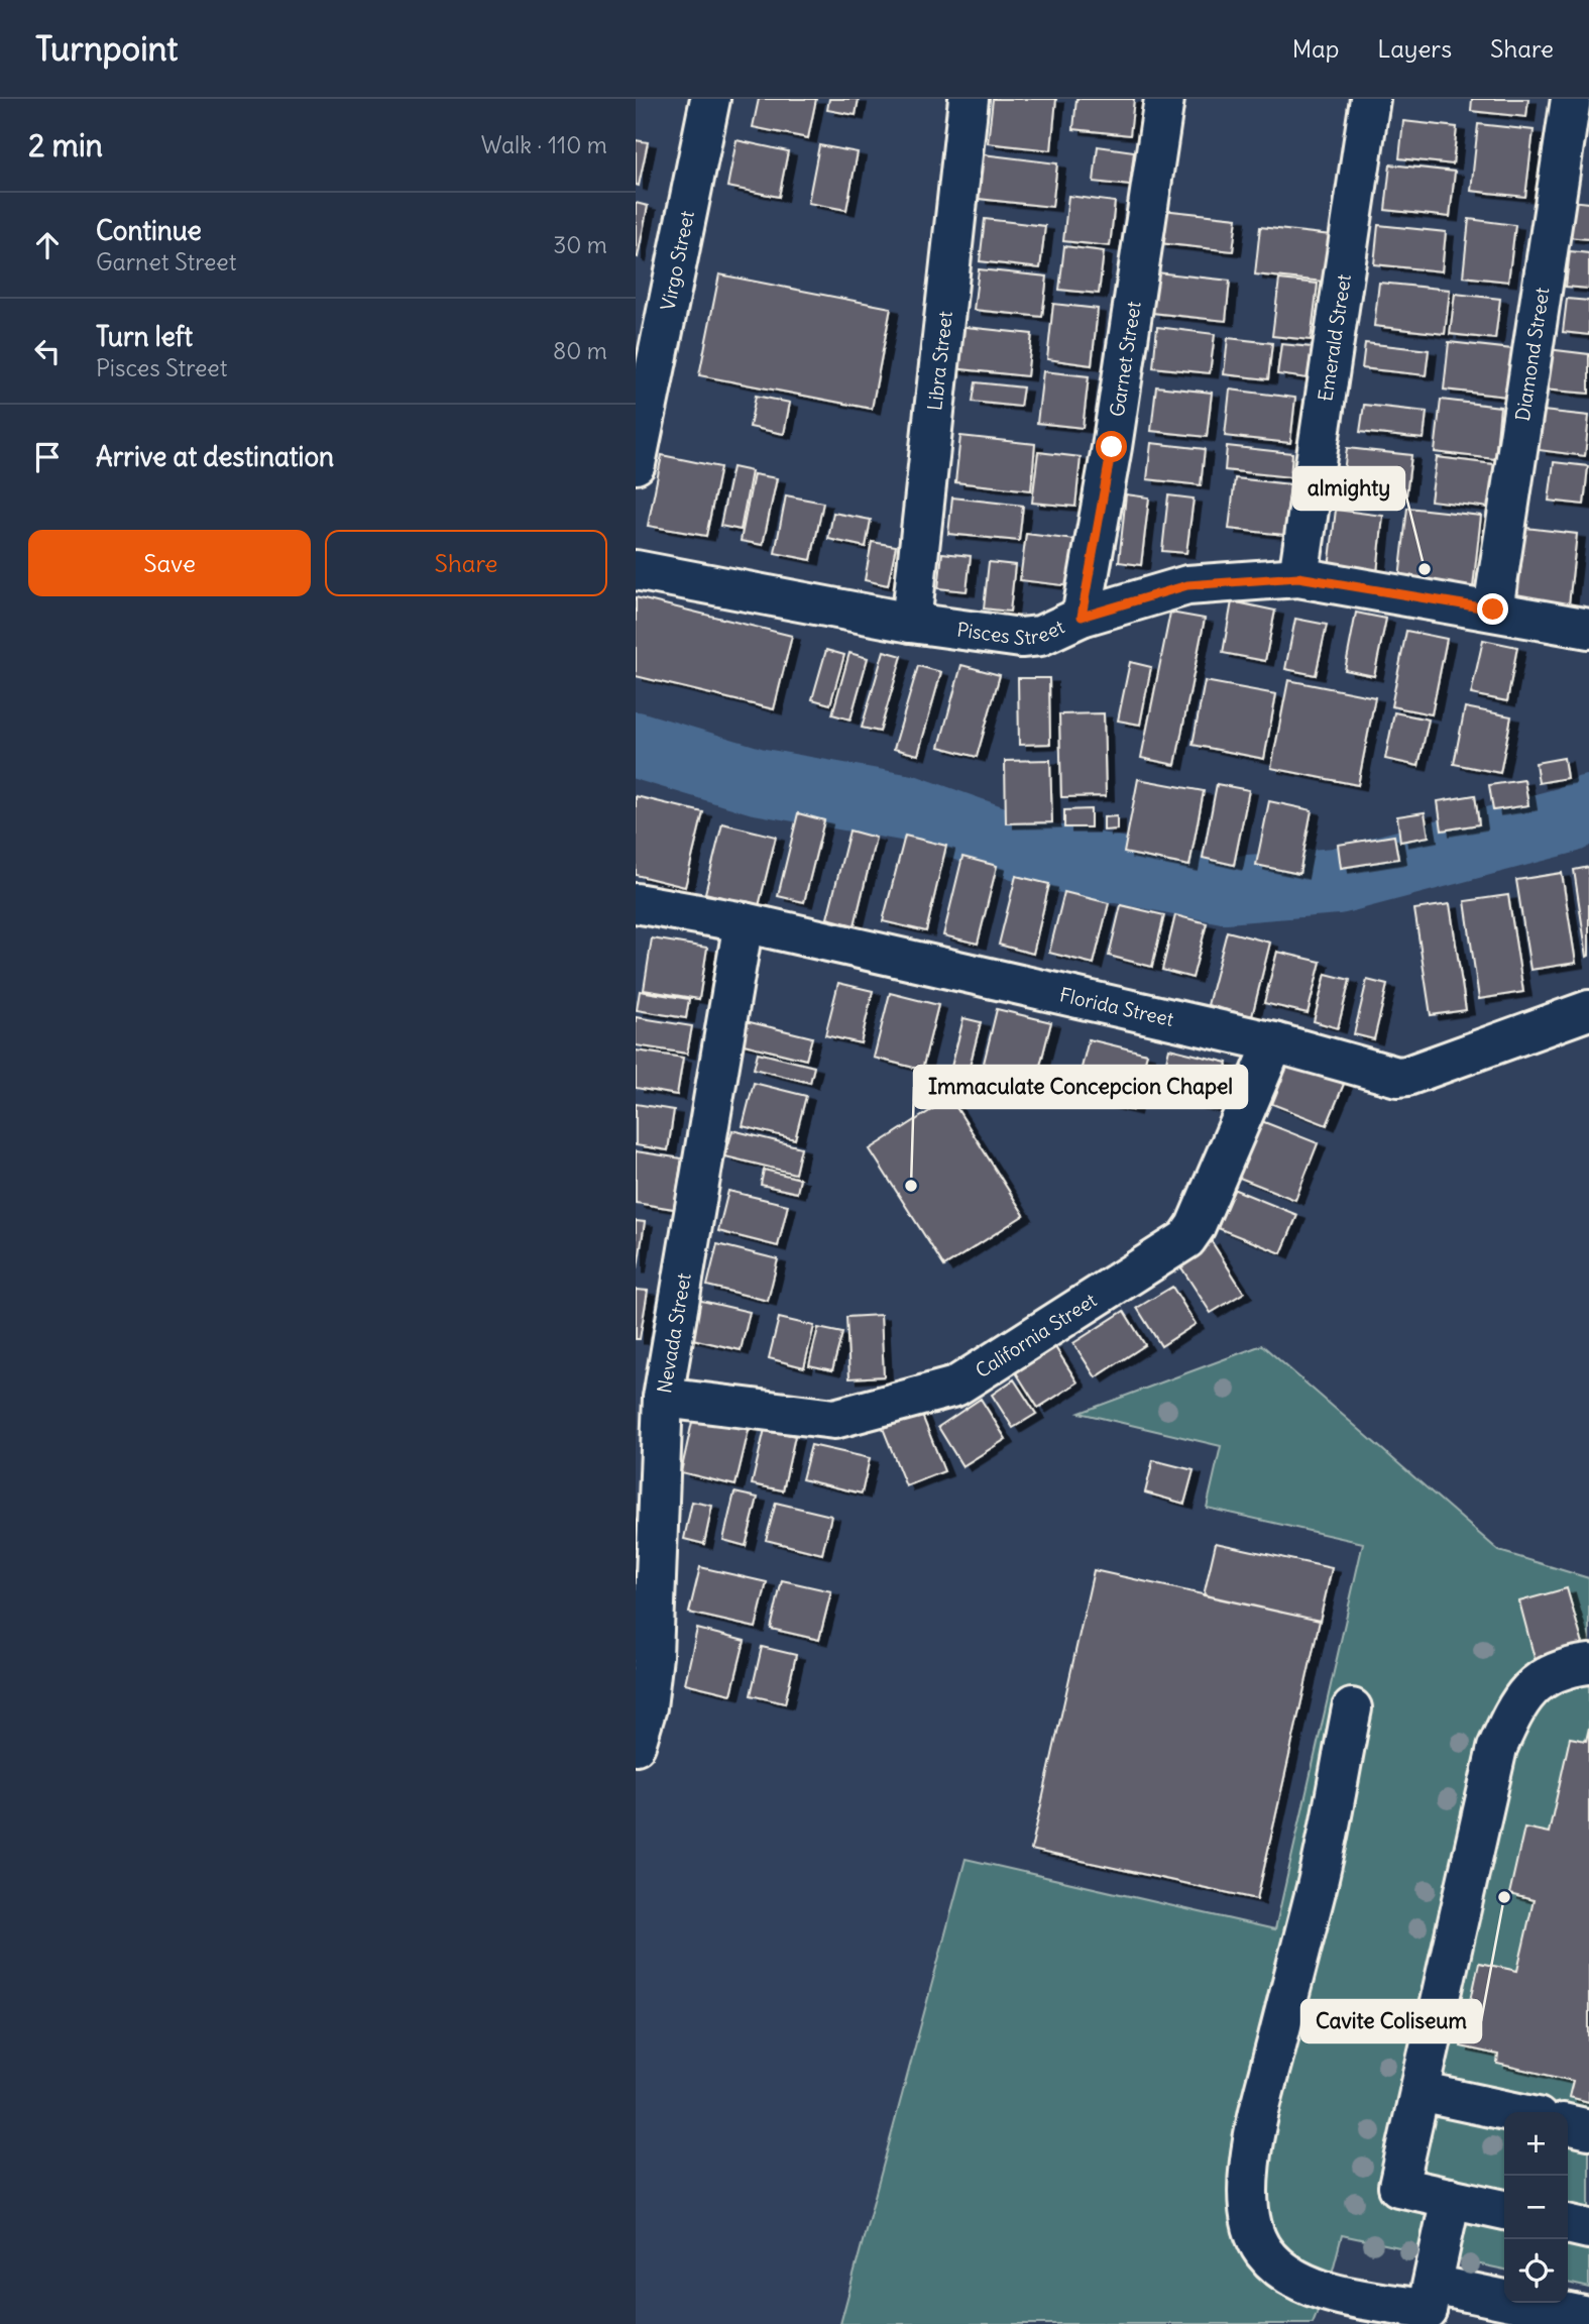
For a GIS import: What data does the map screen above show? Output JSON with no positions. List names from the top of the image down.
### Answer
{
  "streets": {
    "street": [
      "Virgo Street",
      "Emerald Street",
      "Diamond Street",
      "Garnet Street",
      "Libra Street",
      "Pisces Street",
      "Florida Street",
      "Nevada Street",
      "California Street"
    ]
  },
  "crossings": [
    ["Emerald Street", "Pisces Street"],
    ["Diamond Street", "Pisces Street"],
    ["Garnet Street", "Pisces Street"],
    ["Libra Street", "Pisces Street"],
    ["Florida Street", "Nevada Street"],
    ["Florida Street", "California Street"],
    ["Nevada Street", "California Street"]
  ],
  "places": ["almighty", "Immaculate Concepcion Chapel", "Cavite Coliseum"],
  "page": {
    "header": "Turnpoint",
    "nav": ["Map", "Layers", "Share"],
    "heading": ["2 min", "Walk · 110 m"],
    "list": [
      ["Continue", "Garnet Street", "30 m"],
      ["Turn left", "Pisces Street", "80 m"],
      "Arrive at destination"
    ],
    "buttons": ["Save", "Share"],
    "map_buttons": ["+", "−"]
  }
}
